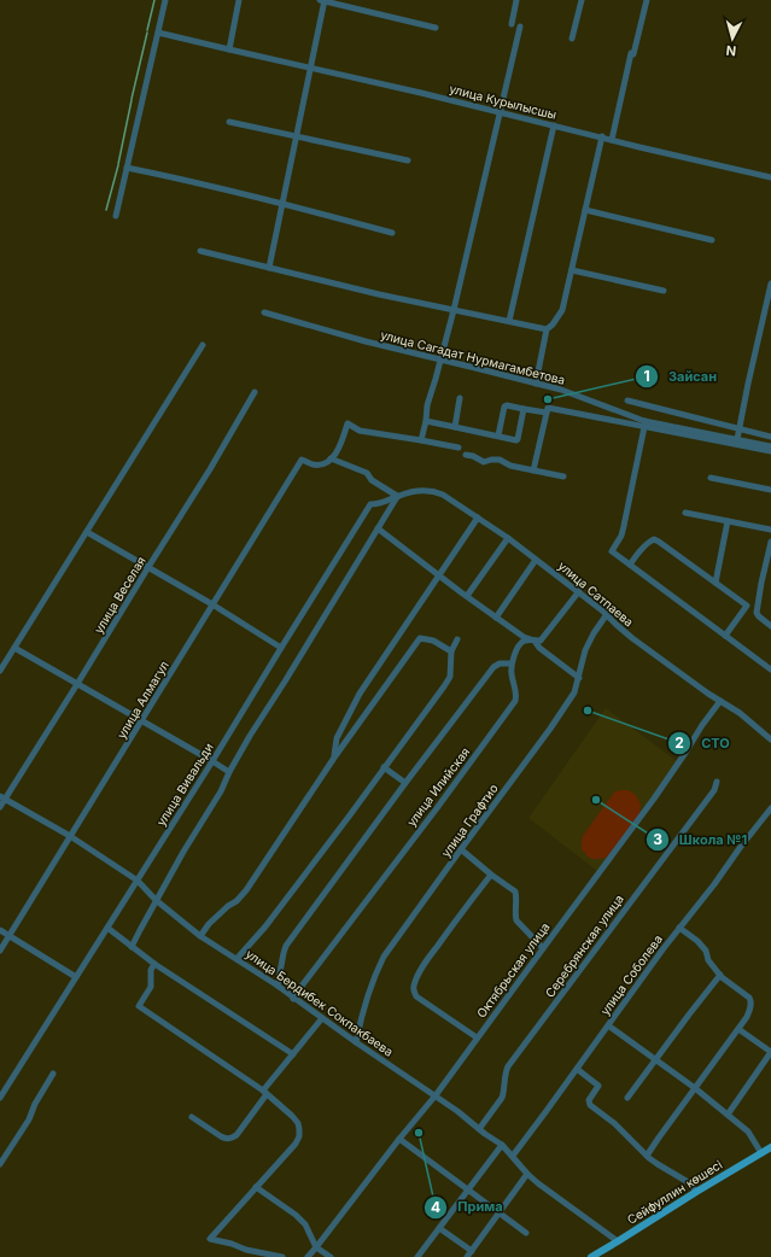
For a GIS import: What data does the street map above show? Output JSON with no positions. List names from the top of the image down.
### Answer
{
  "streets": {
    "main road": ["Сейфуллин көшесі"],
    "street": [
      "улица Курылысшы",
      "улица Сагадат Нурмагамбетова",
      "улица Сатпаева",
      "улица Веселая",
      "улица Алмагул",
      "улица Вивальди",
      "улица Илийская",
      "улица Графтио",
      "Серебрянская улица",
      "Октябрьская улица",
      "улица Соболева",
      "улица Бердибек Сокпакбаева"
    ]
  },
  "crossings": [
    ["улица Сатпаева", "улица Вивальди"],
    ["улица Сатпаева", "улица Графтио"],
    ["улица Сатпаева", "Октябрьская улица"],
    ["улица Веселая", "улица Бердибек Сокпакбаева"],
    ["улица Алмагул", "улица Бердибек Сокпакбаева"],
    ["улица Вивальди", "улица Бердибек Сокпакбаева"],
    ["улица Илийская", "улица Бердибек Сокпакбаева"],
    ["улица Графтио", "улица Бердибек Сокпакбаева"],
    ["Серебрянская улица", "улица Бердибек Сокпакбаева"],
    ["Октябрьская улица", "улица Бердибек Сокпакбаева"],
    ["улица Соболева", "улица Бердибек Сокпакбаева"],
    ["улица Бердибек Сокпакбаева", "Сейфуллин көшесі"]
  ],
  "places": [
    "Зайсан",
    "СТО",
    "Школа №1",
    "Прима"
  ],
  "north": "bottom"
}
